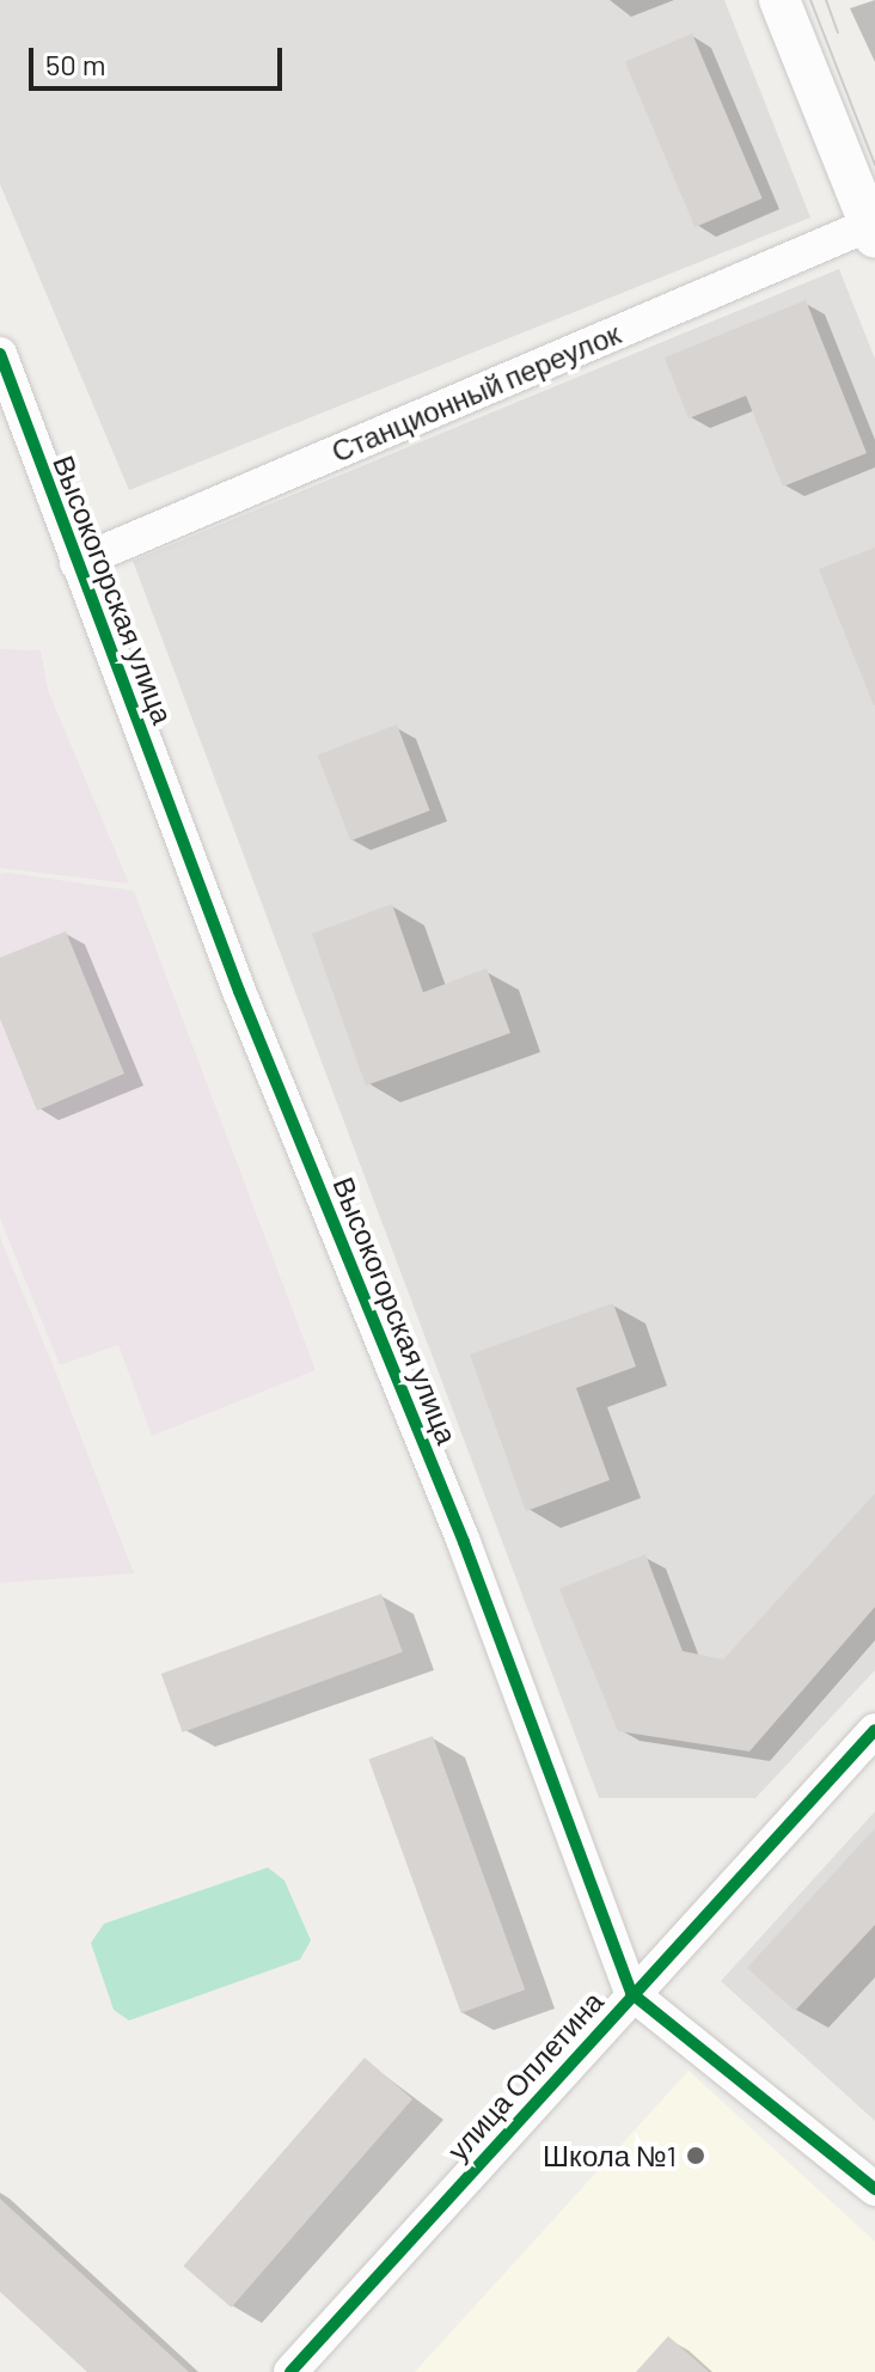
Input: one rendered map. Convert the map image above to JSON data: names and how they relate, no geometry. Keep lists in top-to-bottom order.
{
  "streets": {
    "street": ["Станционный переулок", "Высокогорская улица", "улица Оплетина"]
  },
  "crossings": [
    ["Станционный переулок", "Высокогорская улица"],
    ["Высокогорская улица", "улица Оплетина"]
  ],
  "places": ["Школа №1"],
  "scale_bar": "50 m"
}
